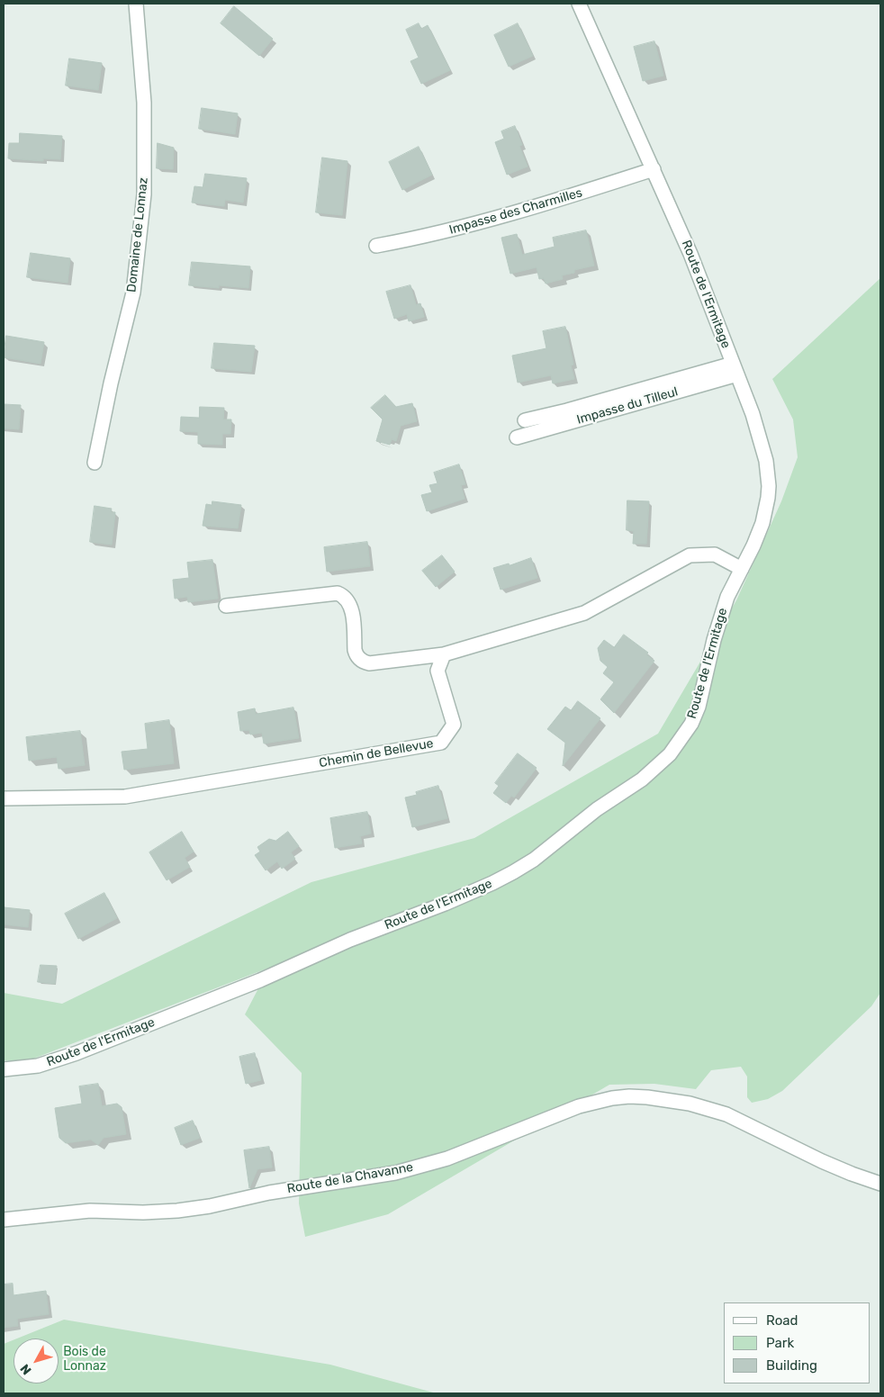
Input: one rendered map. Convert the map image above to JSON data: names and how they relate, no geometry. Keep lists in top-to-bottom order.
{
  "streets": {
    "street": [
      "Impasse des Charmilles",
      "Domaine de Lonnaz",
      "Route de l'Ermitage",
      "Impasse du Tilleul",
      "Chemin de Bellevue",
      "Route de la Chavanne"
    ]
  },
  "crossings": [
    ["Impasse des Charmilles", "Route de l'Ermitage"],
    ["Route de l'Ermitage", "Impasse du Tilleul"]
  ],
  "parks": ["Bois de Lonnaz"],
  "legend": ["Road", "Park", "Building"],
  "north": "bottom left"
}
